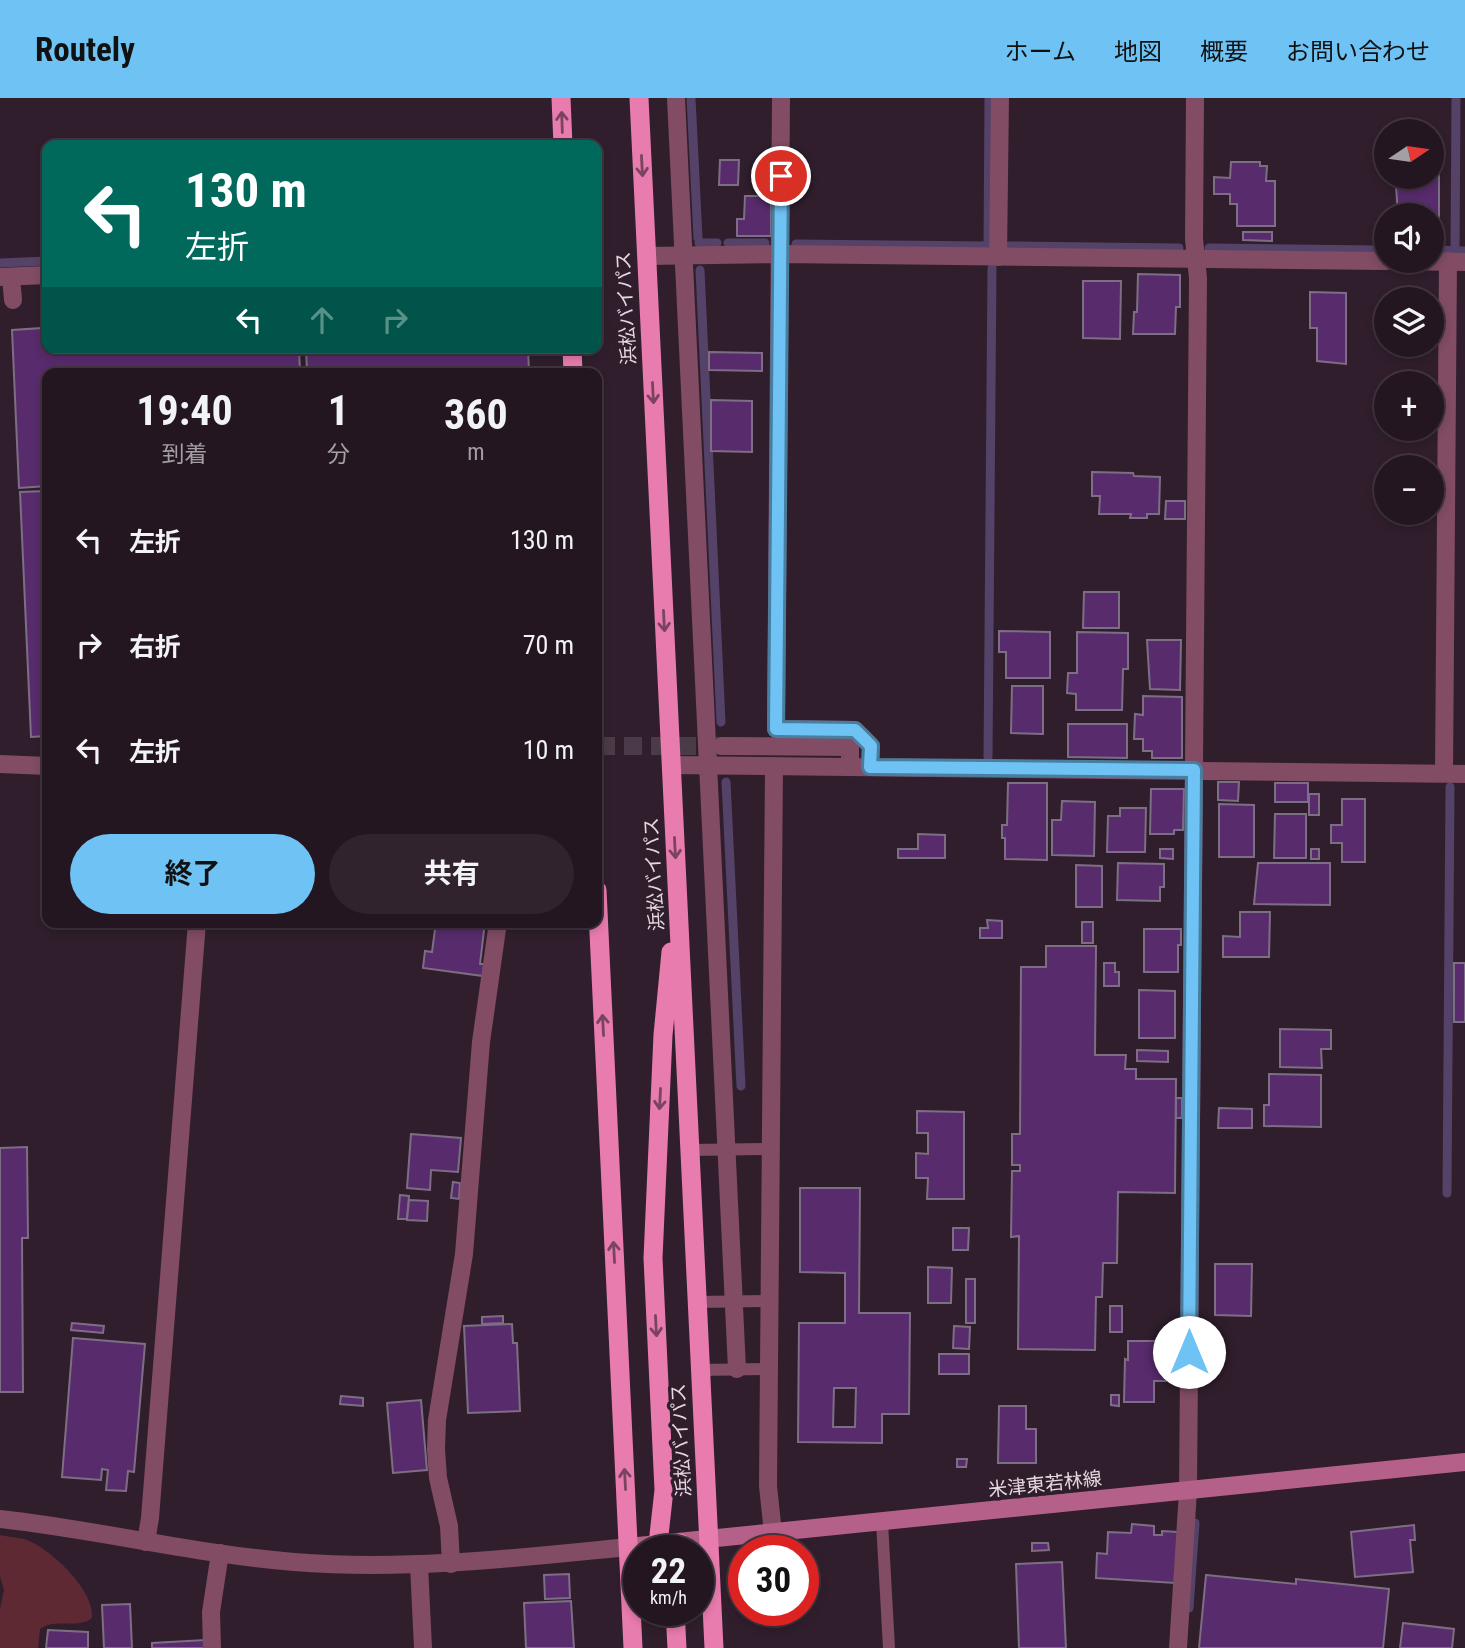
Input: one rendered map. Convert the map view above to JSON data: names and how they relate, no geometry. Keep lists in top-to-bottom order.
{
  "streets": {
    "highway": ["浜松バイパス"],
    "main road": ["米津東若林線"]
  },
  "one_way": ["浜松バイパス"],
  "north": "right",
  "page": {
    "header": "Routely",
    "nav": [
      "ホーム",
      "地図",
      "概要",
      "お問い合わせ"
    ],
    "map_buttons": ["+", "−"],
    "turn": ["130 m", "左折"],
    "eta": [
      "19:40",
      "到着",
      "1",
      "分",
      "360",
      "m"
    ],
    "list": [
      {
        "name": "左折",
        "value": "130 m"
      },
      {
        "name": "右折",
        "value": "70 m"
      },
      {
        "name": "左折",
        "value": "10 m"
      }
    ],
    "buttons": ["終了", "共有"],
    "speed": "22 km/h",
    "limit": "30"
  }
}
